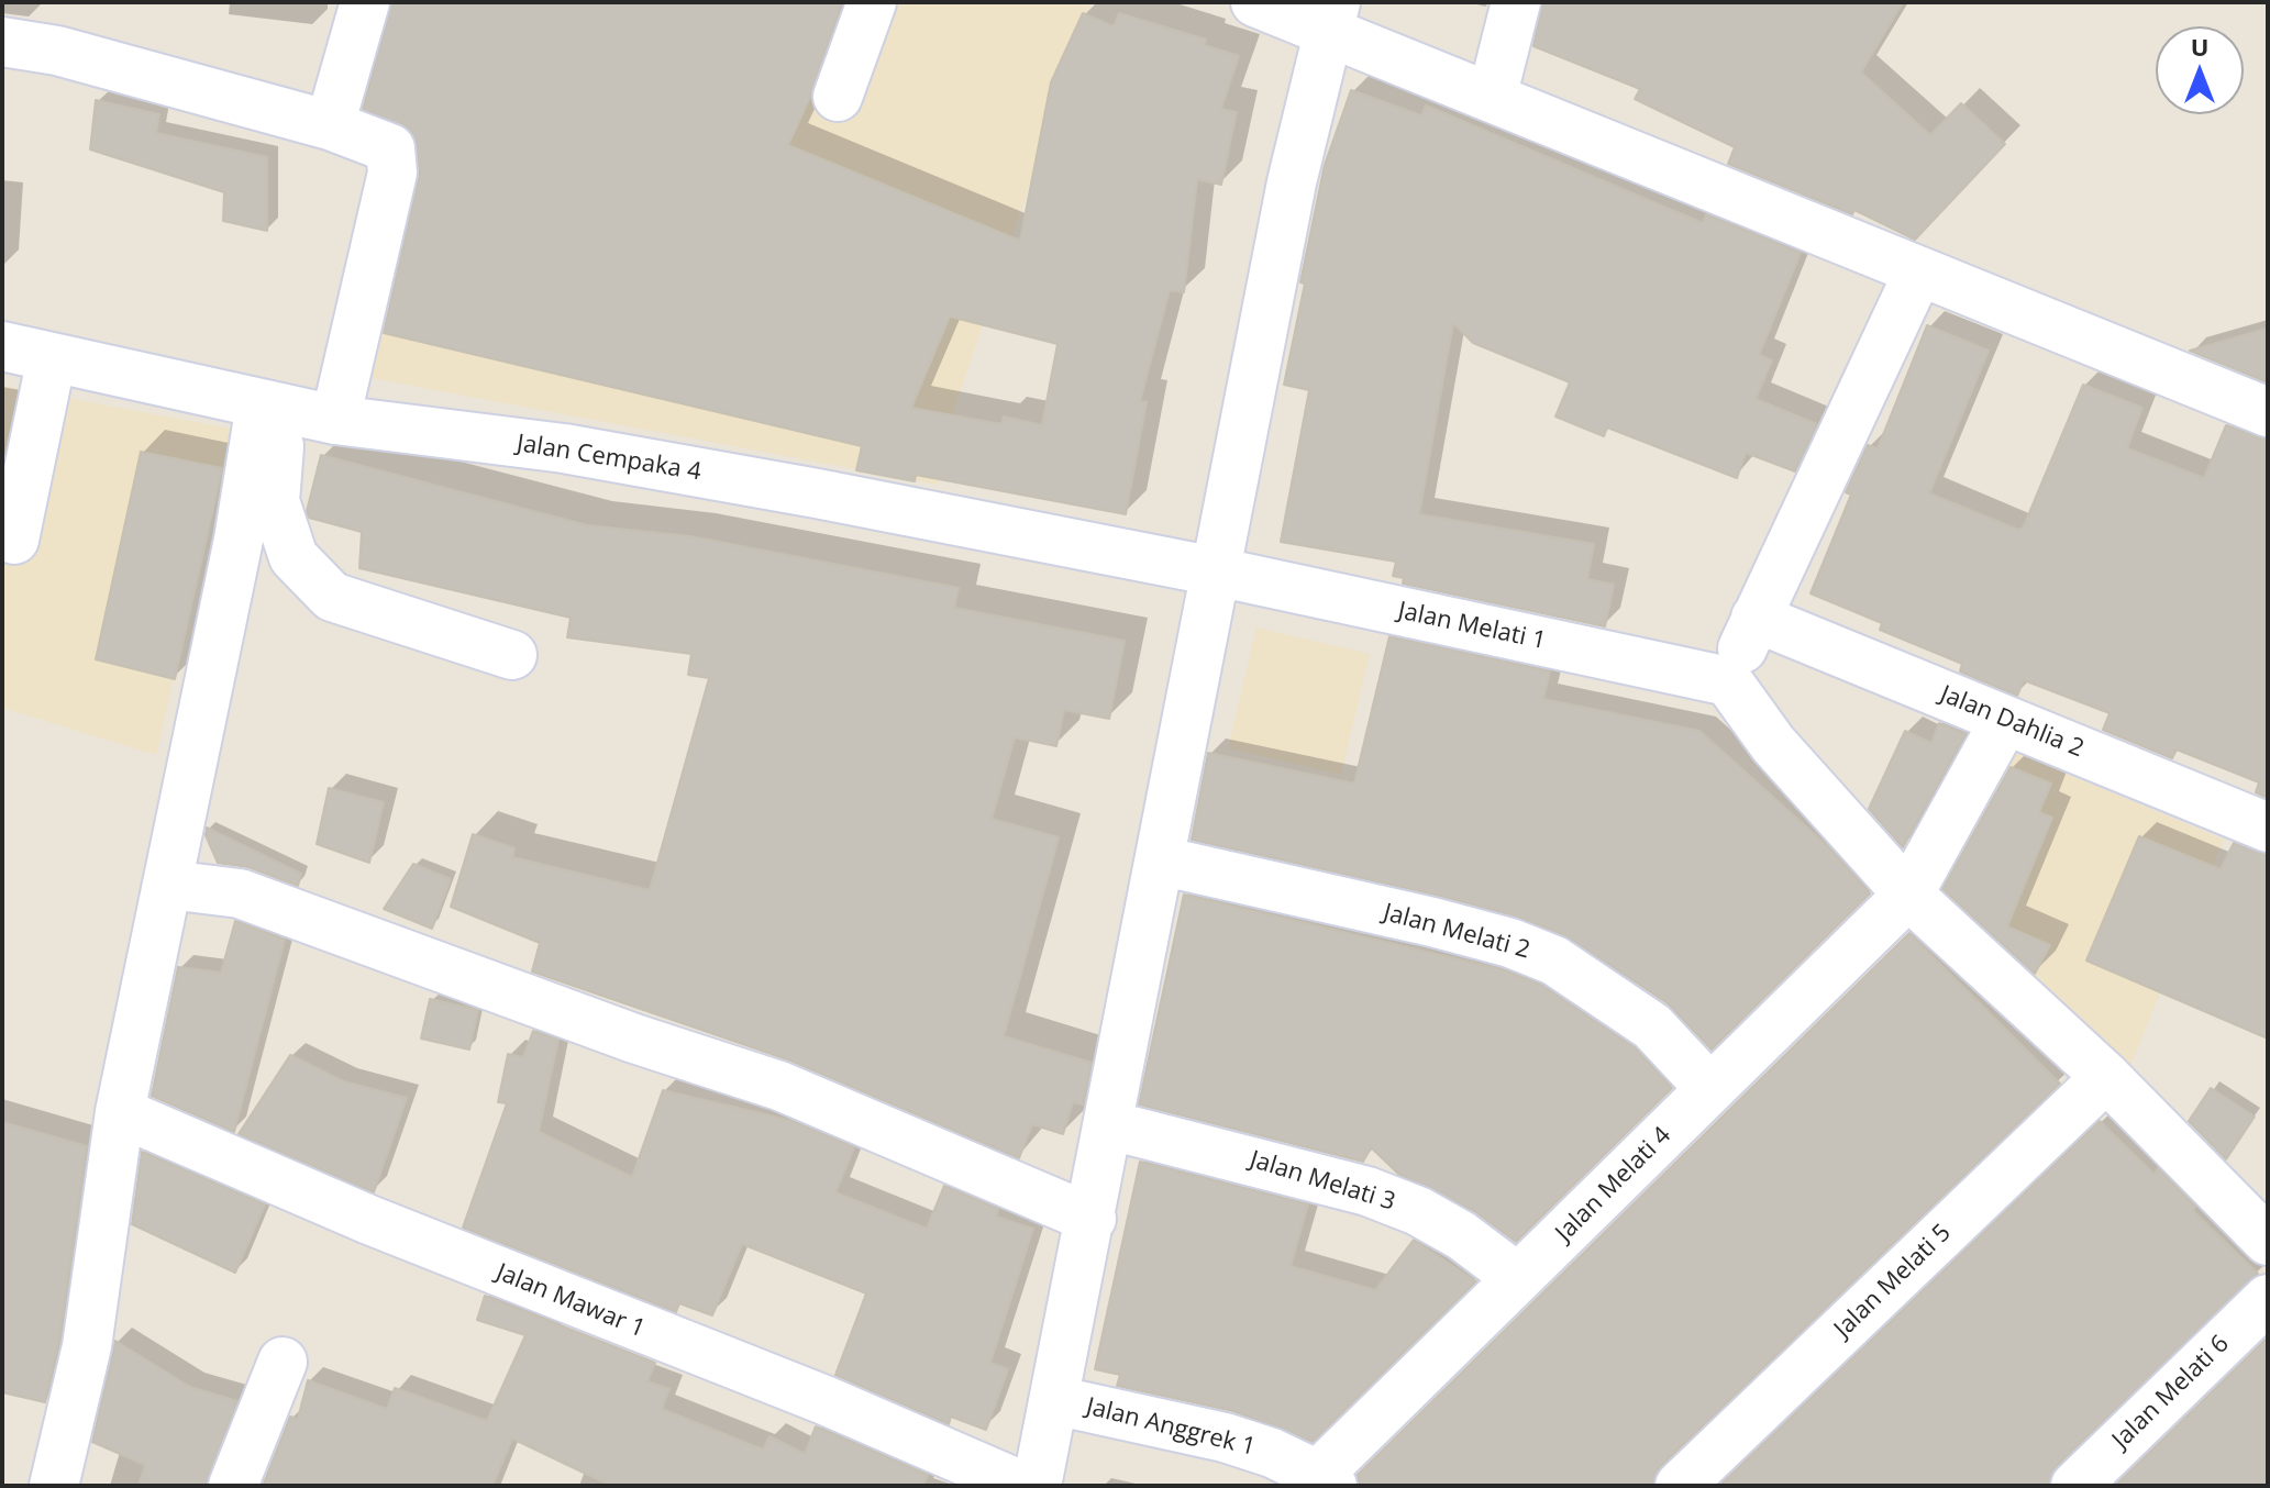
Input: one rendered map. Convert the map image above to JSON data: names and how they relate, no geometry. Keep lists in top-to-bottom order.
{
  "streets": {
    "street": [
      "Jalan Cempaka 4",
      "Jalan Melati 1",
      "Jalan Dahlia 2",
      "Jalan Melati 2",
      "Jalan Melati 3",
      "Jalan Melati 4",
      "Jalan Melati 5",
      "Jalan Mawar 1",
      "Jalan Melati 6",
      "Jalan Anggrek 1"
    ]
  },
  "crossings": [
    ["Jalan Cempaka 4", "Jalan Melati 1"],
    ["Jalan Dahlia 2", "Jalan Melati 4"],
    ["Jalan Melati 2", "Jalan Melati 4"],
    ["Jalan Melati 3", "Jalan Melati 4"],
    ["Jalan Melati 4", "Jalan Anggrek 1"]
  ],
  "north": "top"
}
